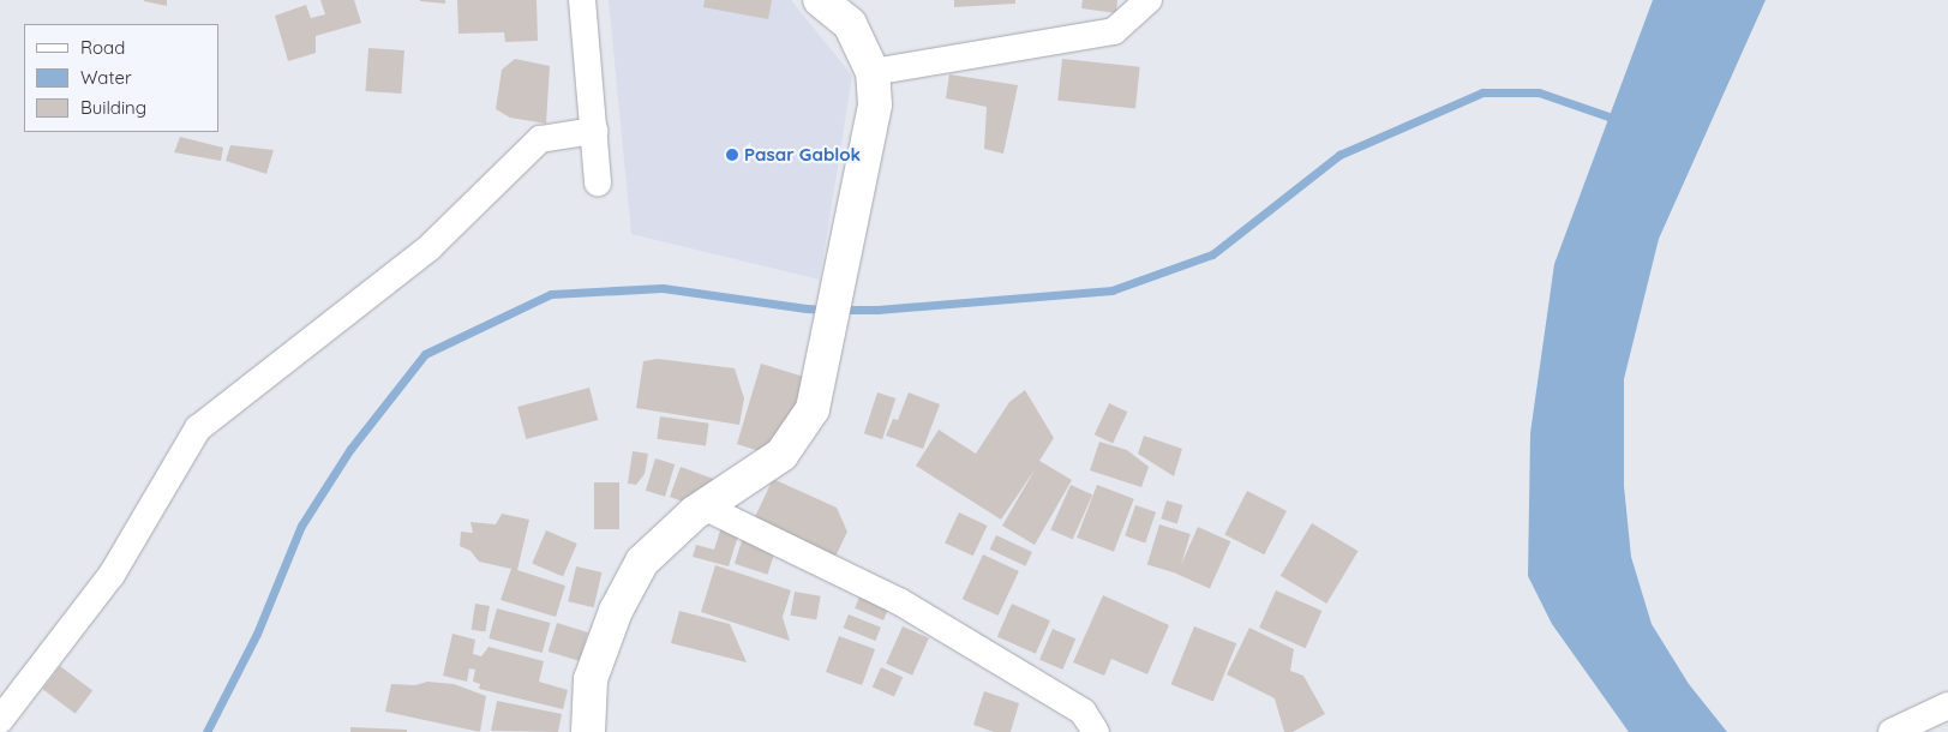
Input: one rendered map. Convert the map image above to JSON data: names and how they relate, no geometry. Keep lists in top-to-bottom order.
{
  "places": ["Pasar Gablok"],
  "legend": ["Road", "Water", "Building"]
}
